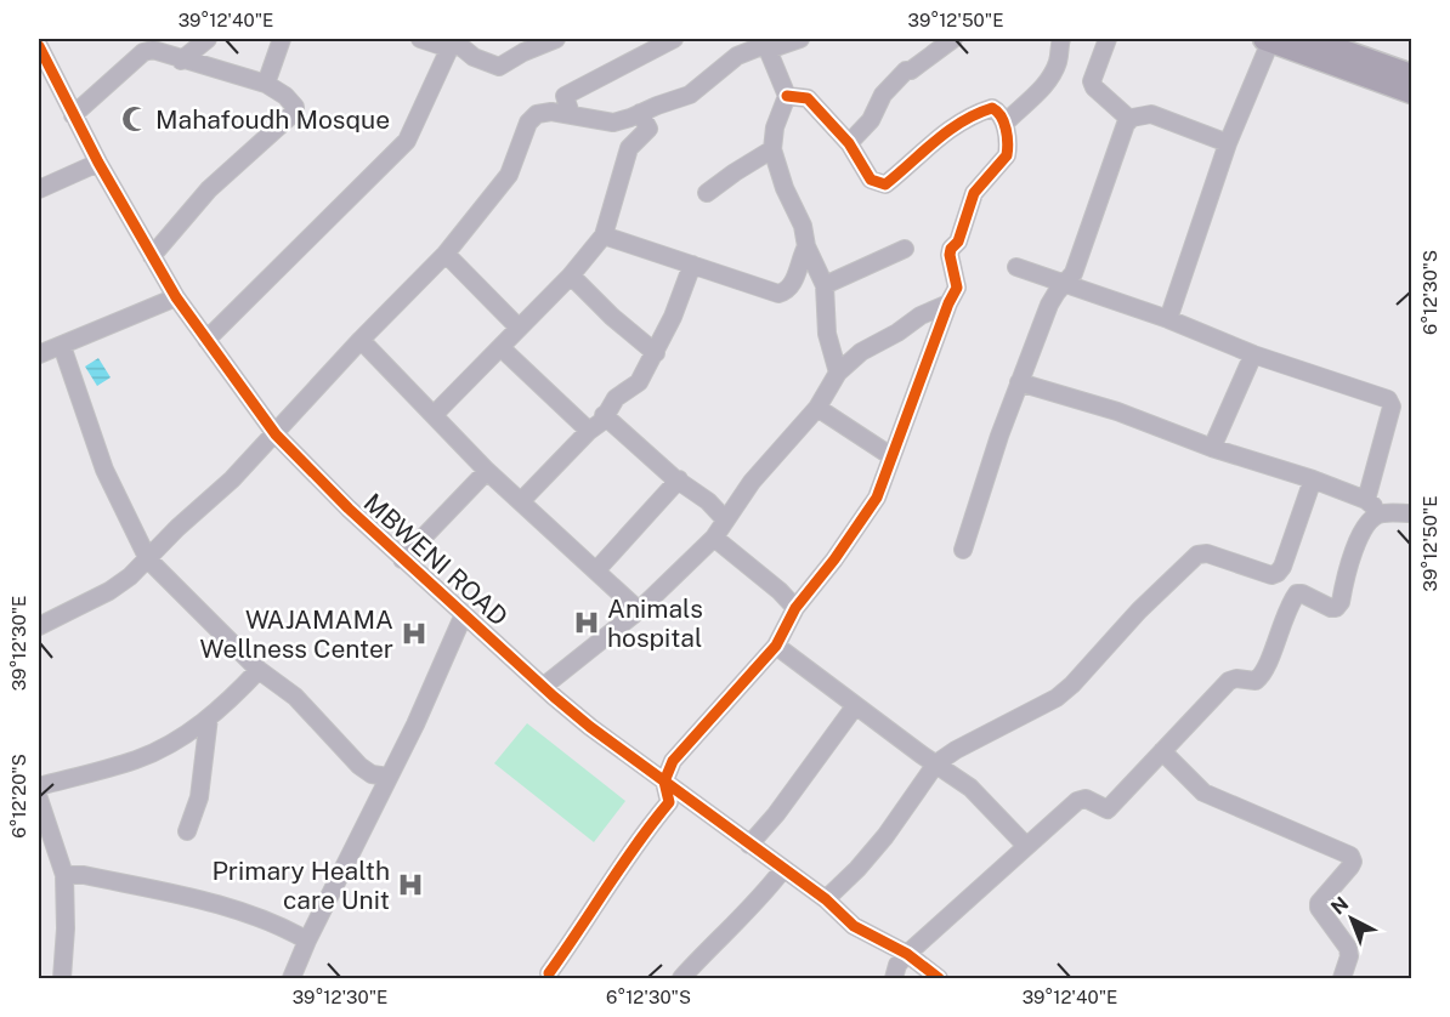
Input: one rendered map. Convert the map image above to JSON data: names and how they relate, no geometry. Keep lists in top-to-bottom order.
{
  "streets": {
    "street": ["MBWENI ROAD"]
  },
  "places": {
    "mosque": ["Mahafoudh Mosque"],
    "hospital": ["Animals hospital", "WAJAMAMA Wellness Center", "Primary Health care Unit"]
  },
  "north": "top left",
  "coordinates": [
    "39°12'40\"E",
    "39°12'50\"E",
    "6°12'30\"S",
    "39°12'30\"E",
    "6°12'20\"S"
  ]
}
